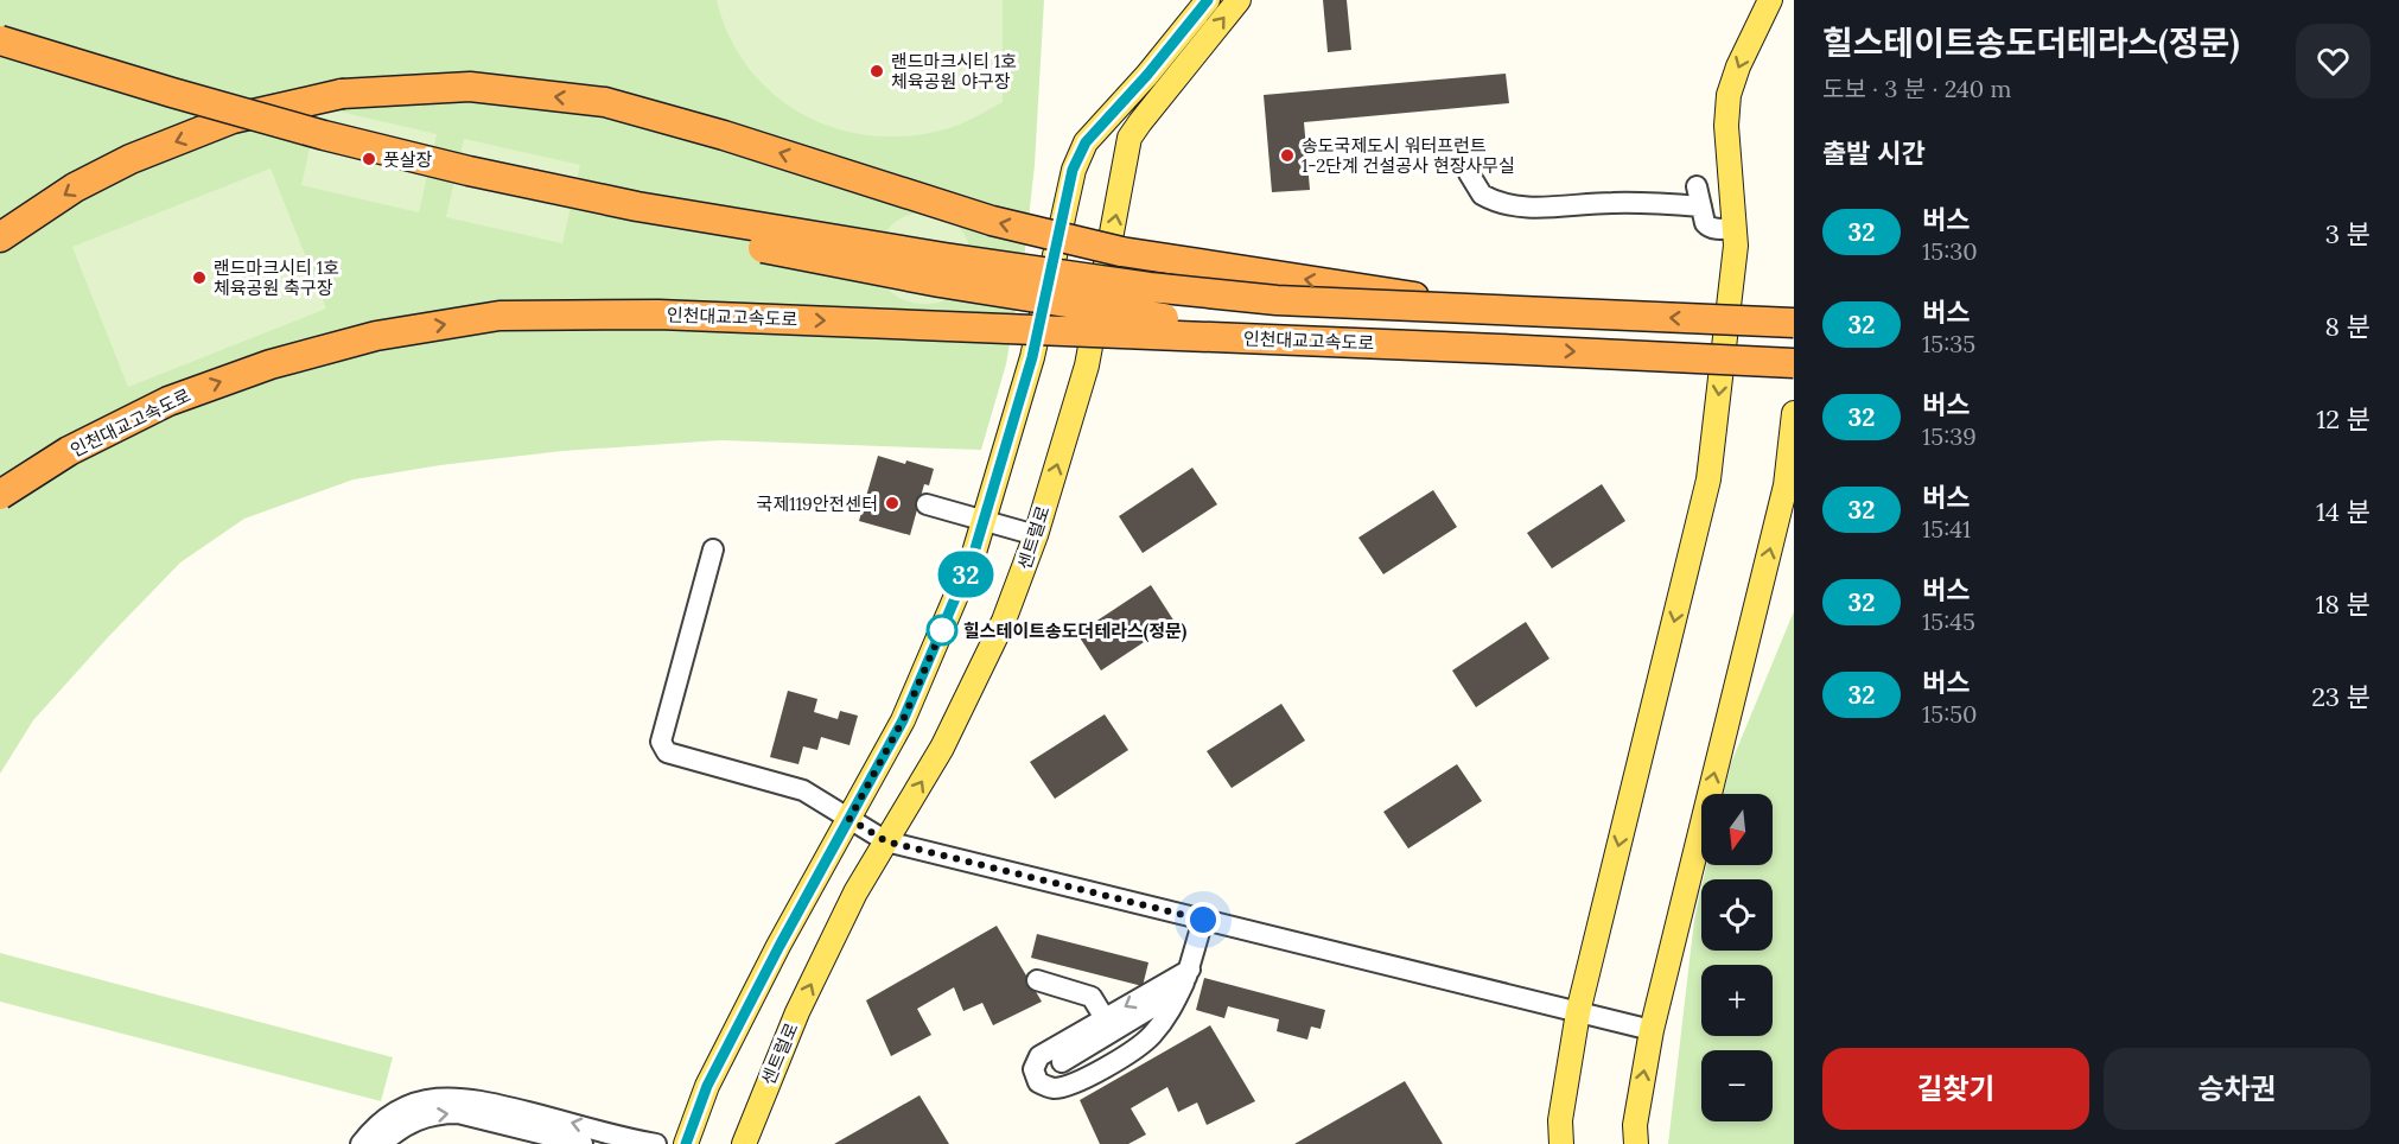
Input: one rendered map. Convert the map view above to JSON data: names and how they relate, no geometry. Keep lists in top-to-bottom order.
{
  "streets": {
    "highway": ["인천대교고속도로"],
    "main road": ["센트럴로"]
  },
  "places": [
    "랜드마크시티 1호 체육공원 야구장",
    "송도국제도시 워터프런트 1-2단계 건설공사 현장사무실",
    "풋살장",
    "랜드마크시티 1호 체육공원 축구장",
    "국제119안전센터",
    "힐스테이트송도더테라스(정문)"
  ],
  "lines": ["bus line 32"],
  "north": "bottom",
  "page": {
    "on_map": "32",
    "heading": [
      ["힐스테이트송도더테라스(정문)", "도보 · 3 분 · 240 m"],
      "출발 시간"
    ],
    "list": [
      {
        "mark": "32",
        "name": "버스",
        "note": "15:30",
        "value": "3 분"
      },
      {
        "mark": "32",
        "name": "버스",
        "note": "15:35",
        "value": "8 분"
      },
      {
        "mark": "32",
        "name": "버스",
        "note": "15:39",
        "value": "12 분"
      },
      {
        "mark": "32",
        "name": "버스",
        "note": "15:41",
        "value": "14 분"
      },
      {
        "mark": "32",
        "name": "버스",
        "note": "15:45",
        "value": "18 분"
      },
      {
        "mark": "32",
        "name": "버스",
        "note": "15:50",
        "value": "23 분"
      }
    ],
    "map_buttons": ["+", "−"],
    "buttons": ["길찾기", "승차권"]
  }
}
